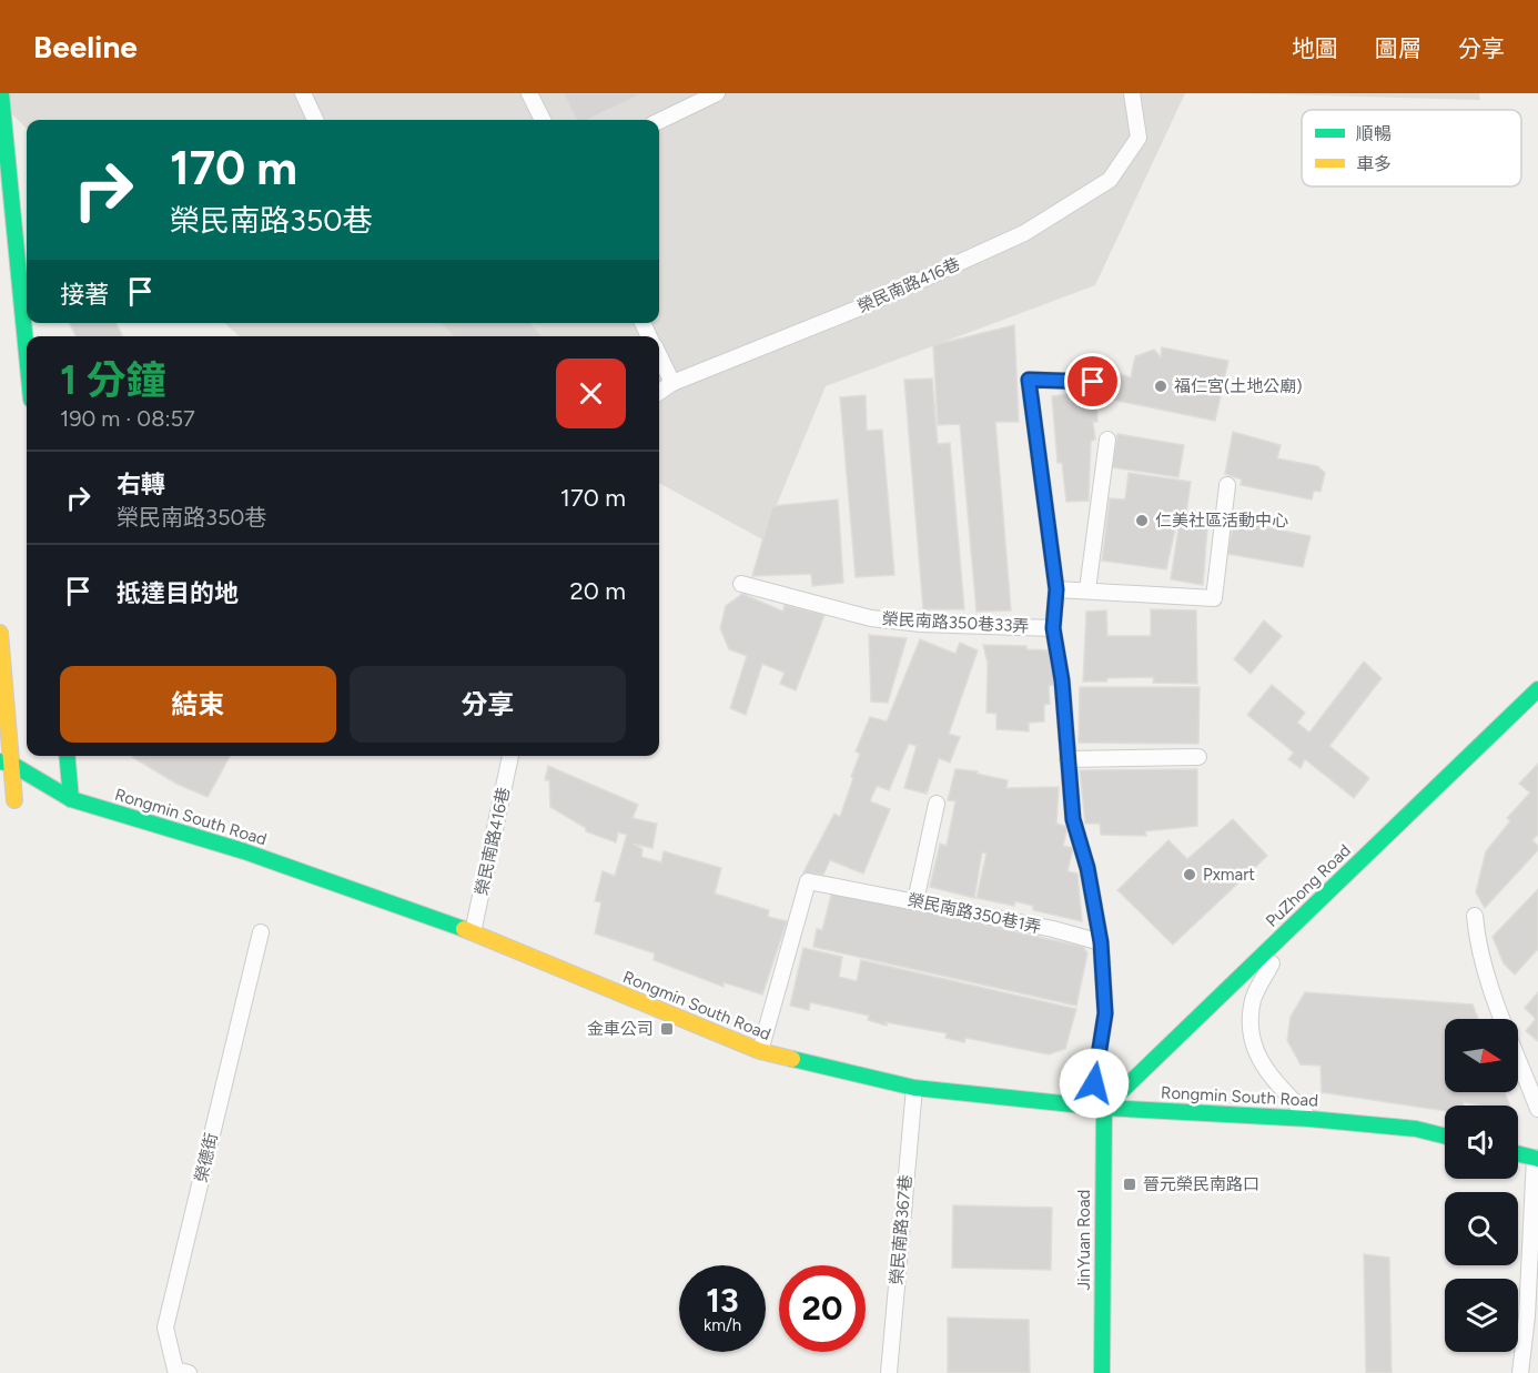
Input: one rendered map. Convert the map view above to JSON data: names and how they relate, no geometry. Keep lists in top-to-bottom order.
{
  "streets": {
    "street": ["Rongmin South Road", "PuZhong Road", "JinYuan Road"],
    "lane": [
      "榮民南路416巷",
      "榮民南路350巷33弄",
      "榮民南路350巷1弄",
      "榮德街",
      "榮民南路367巷"
    ]
  },
  "crossings": [
    ["榮民南路416巷", "Rongmin South Road"],
    ["Rongmin South Road", "PuZhong Road"],
    ["Rongmin South Road", "榮民南路350巷1弄"],
    ["Rongmin South Road", "榮民南路367巷"],
    ["Rongmin South Road", "JinYuan Road"],
    ["PuZhong Road", "JinYuan Road"]
  ],
  "places": {
    "other": ["福仁宮(土地公廟)", "仁美社區活動中心", "Pxmart"],
    "transit": ["金車公司", "晉元榮民南路口"]
  },
  "legend": ["順暢", "車多"],
  "north": "right",
  "page": {
    "header": "Beeline",
    "nav": ["地圖", "圖層", "分享"],
    "turn": ["170 m", "榮民南路350巷"],
    "then": "接著",
    "heading": ["1 分鐘", "190 m · 08:57"],
    "list": [
      {
        "name": "右轉",
        "note": "榮民南路350巷",
        "value": "170 m"
      },
      {
        "name": "抵達目的地",
        "value": "20 m"
      }
    ],
    "buttons": ["結束", "分享"],
    "speed": "13 km/h",
    "limit": "20"
  }
}
